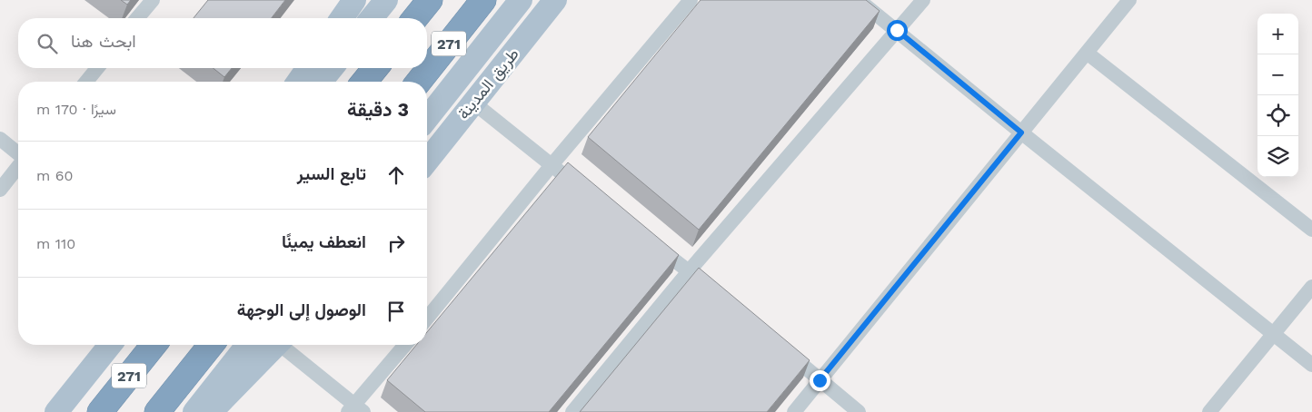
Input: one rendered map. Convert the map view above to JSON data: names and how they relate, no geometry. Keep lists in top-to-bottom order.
{
  "streets": {
    "highway": ["271"],
    "main road": ["طريق المدينة"]
  },
  "page": {
    "map_buttons": ["+", "−"],
    "search": "ابحث هنا",
    "heading": ["3 دقيقة", "سيرًا · 170 m"],
    "list": [
      ["تابع السير", "60 m"],
      ["انعطف يمينًا", "110 m"],
      "الوصول إلى الوجهة"
    ]
  }
}
